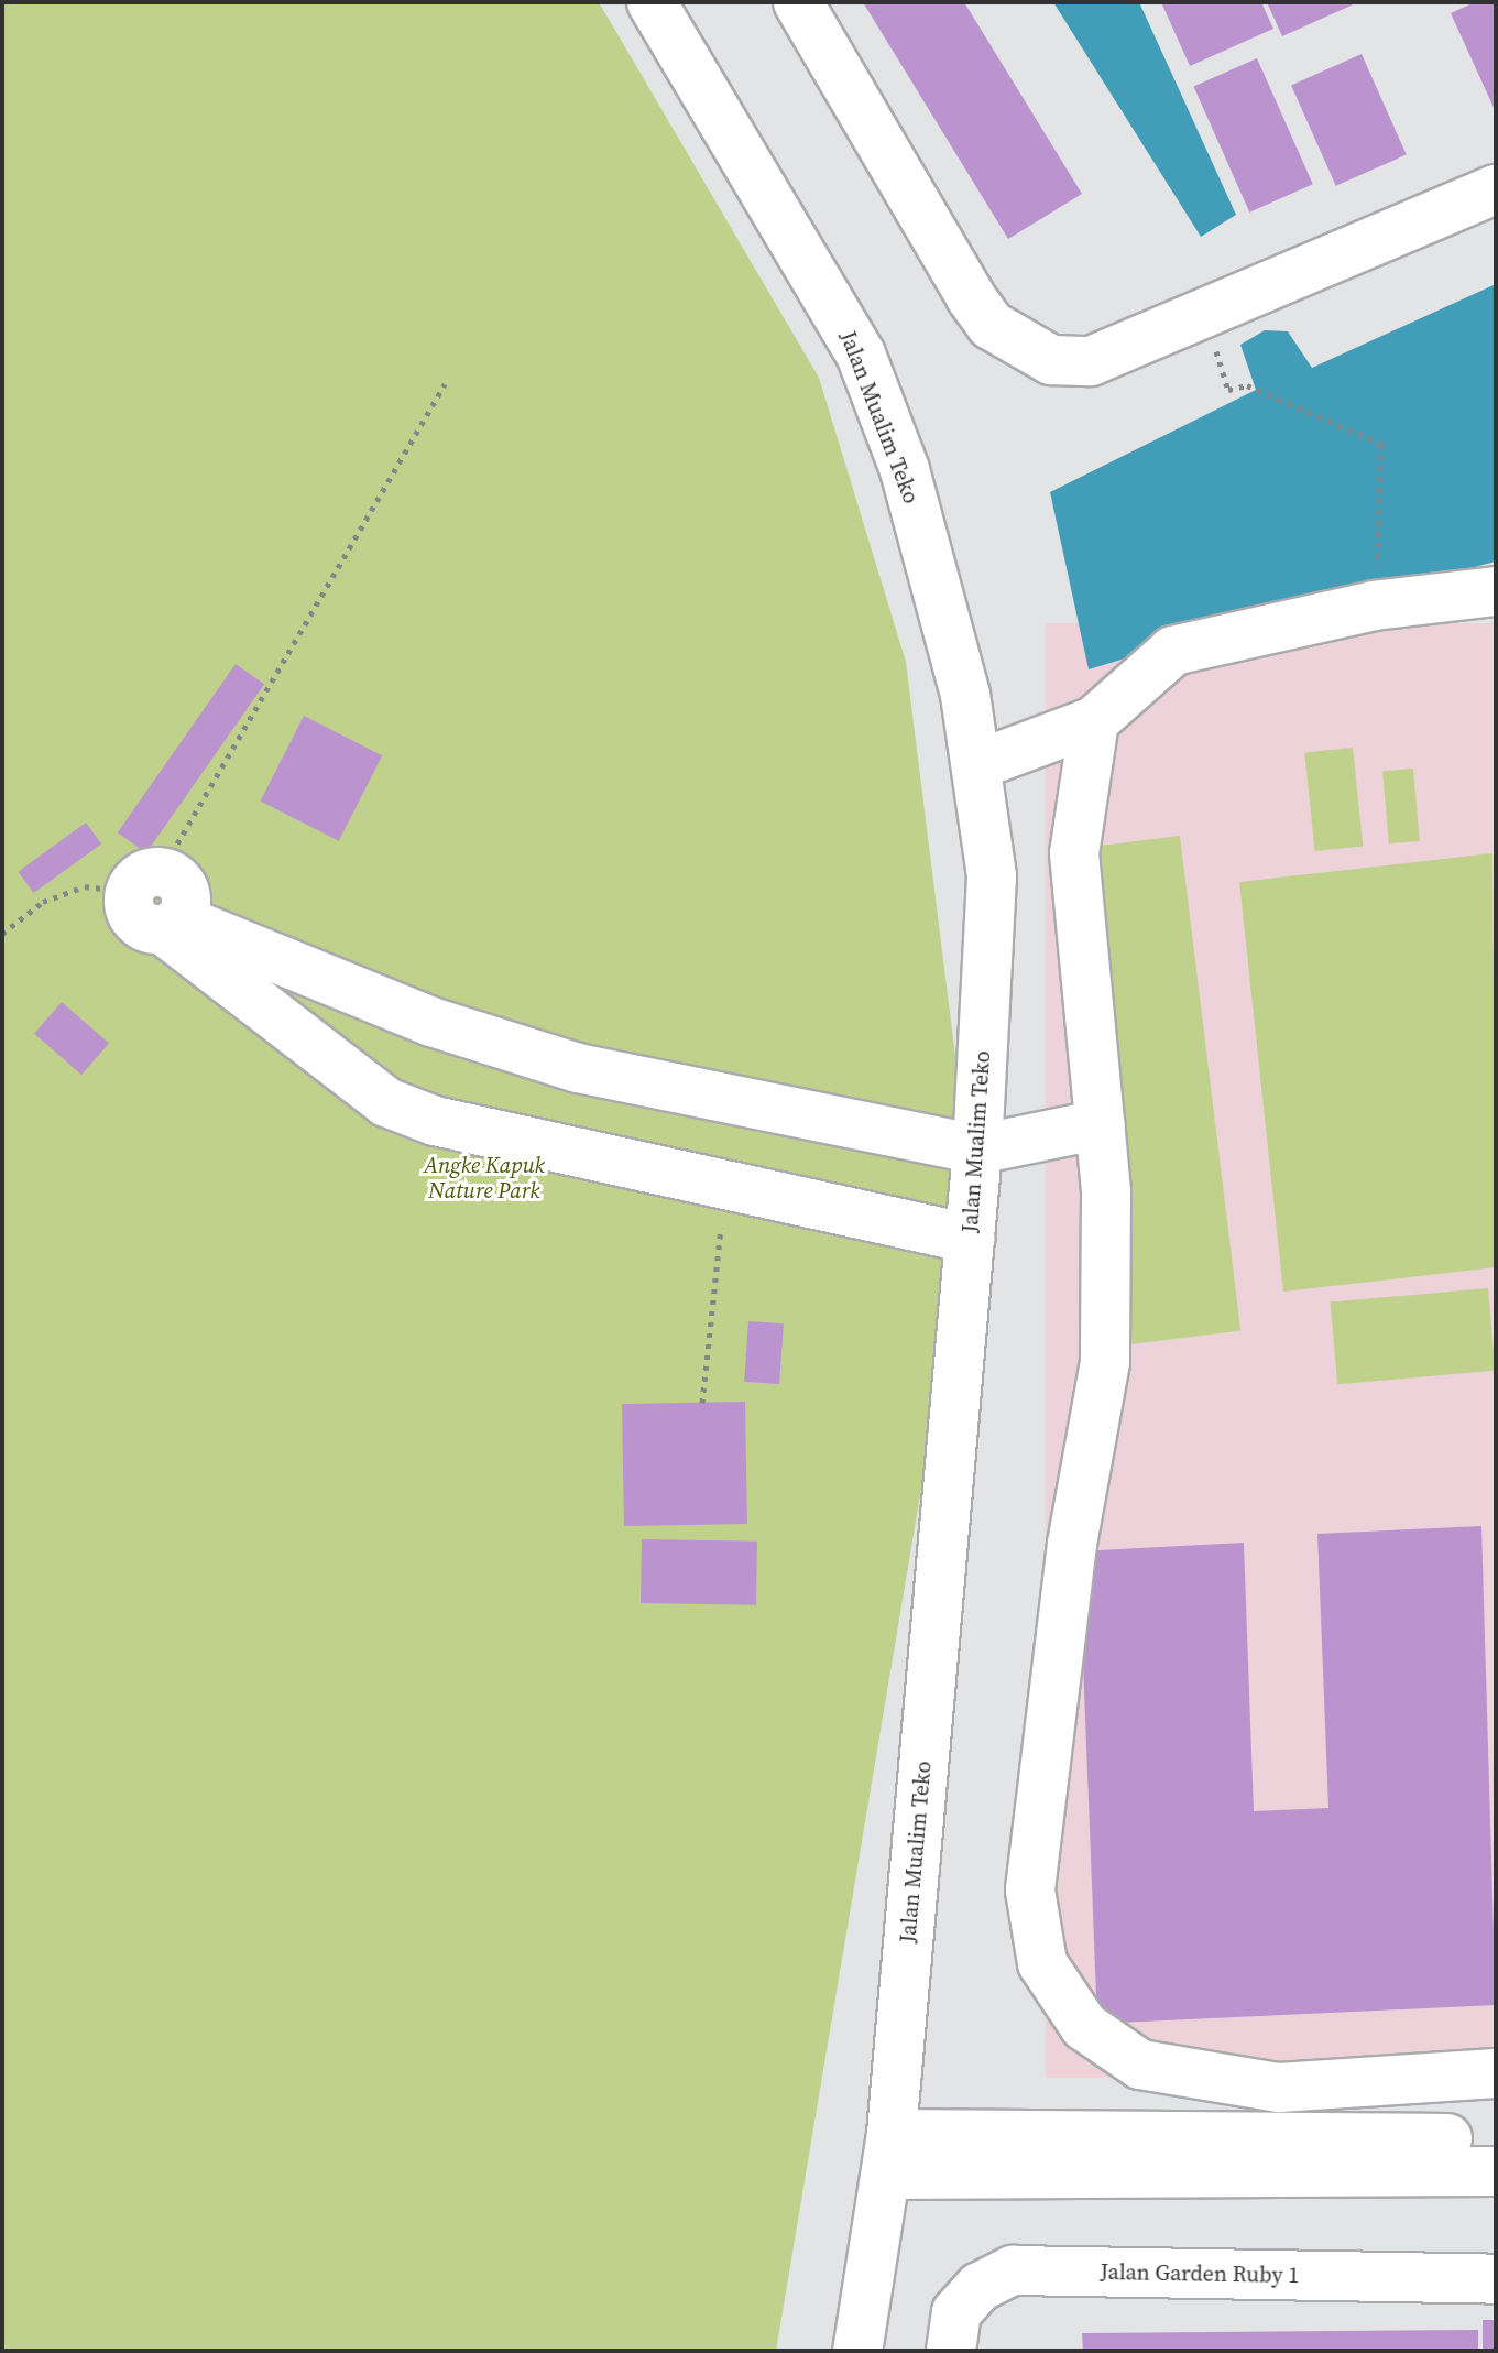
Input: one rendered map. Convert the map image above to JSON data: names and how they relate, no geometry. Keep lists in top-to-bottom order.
{
  "streets": {
    "street": ["Jalan Mualim Teko", "Jalan Garden Ruby 1"]
  },
  "parks": ["Angke Kapuk Nature Park"]
}
